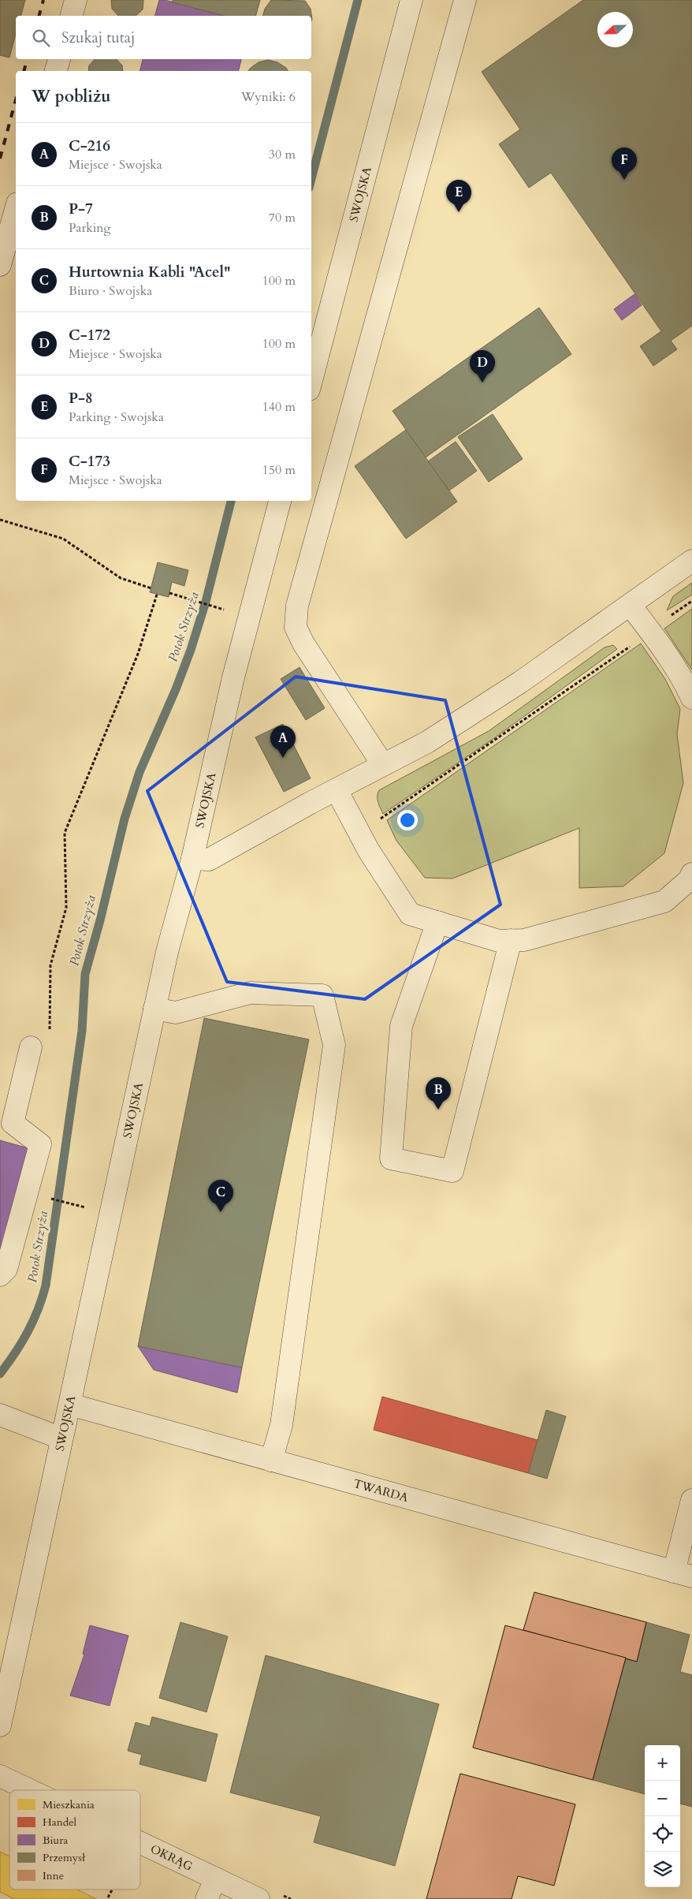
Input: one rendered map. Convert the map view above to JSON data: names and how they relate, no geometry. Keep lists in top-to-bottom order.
{
  "streets": {
    "street": ["SWOJSKA", "TWARDA", "OKRĄG"]
  },
  "crossings": [
    ["SWOJSKA", "TWARDA"]
  ],
  "water": ["Potok Strzyża"],
  "legend": [
    "Mieszkania",
    "Handel",
    "Biura",
    "Przemysł",
    "Inne"
  ],
  "north": "left",
  "page": {
    "search": "Szukaj tutaj",
    "heading": ["W pobliżu", "Wyniki: 6"],
    "list": [
      {
        "mark": "A",
        "name": "C-216",
        "note": "Miejsce · Swojska",
        "value": "30 m"
      },
      {
        "mark": "B",
        "name": "P-7",
        "note": "Parking",
        "value": "70 m"
      },
      {
        "mark": "C",
        "name": "Hurtownia Kabli \"Acel\"",
        "note": "Biuro · Swojska",
        "value": "100 m"
      },
      {
        "mark": "D",
        "name": "C-172",
        "note": "Miejsce · Swojska",
        "value": "100 m"
      },
      {
        "mark": "E",
        "name": "P-8",
        "note": "Parking · Swojska",
        "value": "140 m"
      },
      {
        "mark": "F",
        "name": "C-173",
        "note": "Miejsce · Swojska",
        "value": "150 m"
      }
    ],
    "pins": [
      "F",
      "E",
      "D",
      "A",
      "B",
      "C"
    ],
    "map_buttons": ["+", "−"]
  }
}
